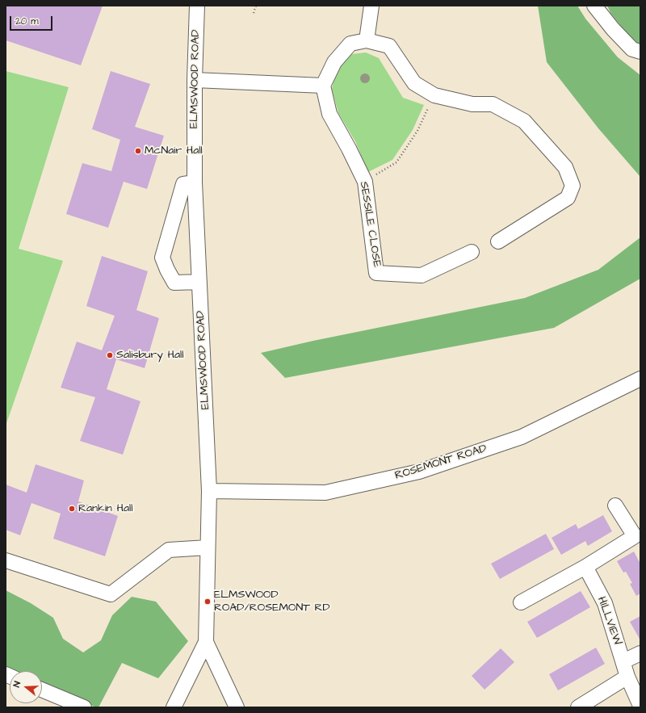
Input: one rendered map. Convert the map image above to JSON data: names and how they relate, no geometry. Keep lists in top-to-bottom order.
{
  "streets": {
    "street": [
      "ELMSWOOD ROAD",
      "SESSILE CLOSE",
      "ROSEMONT ROAD",
      "HILLVIEW"
    ]
  },
  "crossings": [
    ["ELMSWOOD ROAD", "ROSEMONT ROAD"]
  ],
  "places": [
    "McNair Hall",
    "Salisbury Hall",
    "Rankin Hall",
    "ELMSWOOD ROAD/ROSEMONT RD"
  ],
  "scale_bar": "20 m",
  "north": "left"
}
